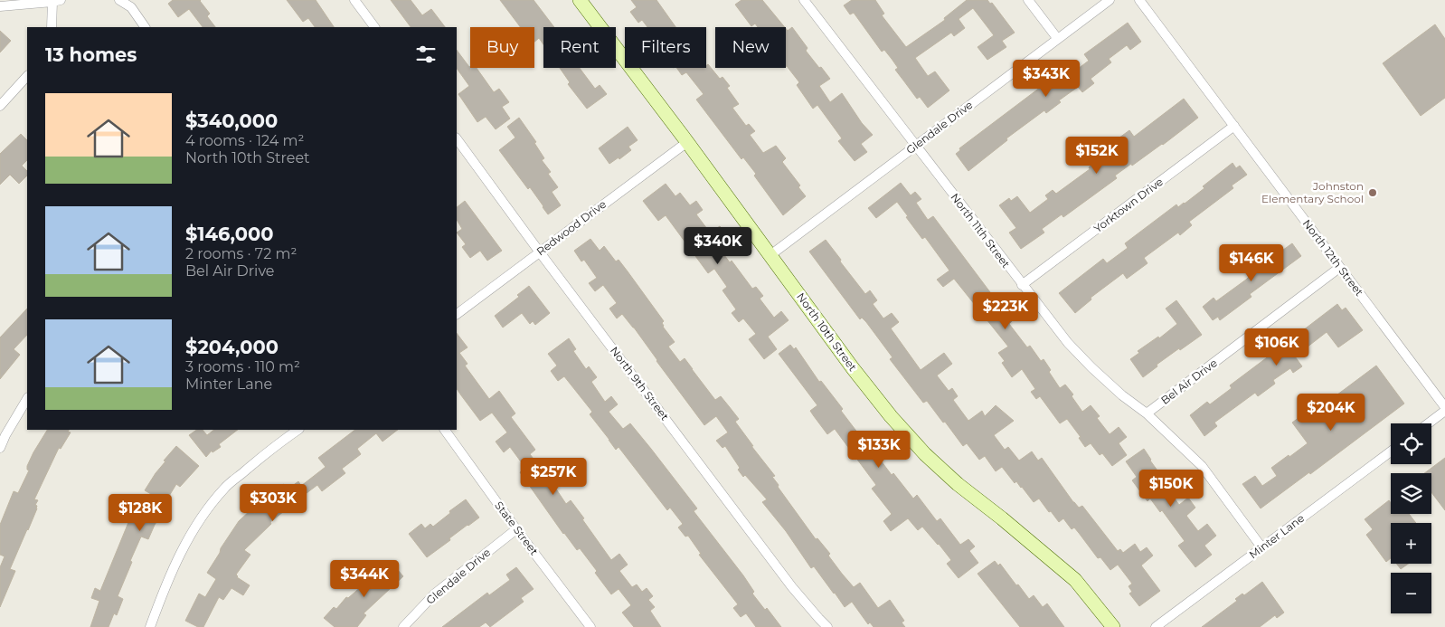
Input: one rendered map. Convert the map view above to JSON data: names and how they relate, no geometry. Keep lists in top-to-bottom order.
{
  "streets": {
    "main road": ["North 10th Street"],
    "street": [
      "Glendale Drive",
      "Yorktown Drive",
      "Redwood Drive",
      "North 11th Street",
      "North 12th Street",
      "Bel Air Drive",
      "North 9th Street",
      "State Street",
      "Minter Lane"
    ]
  },
  "crossings": [
    ["Glendale Drive", "North 11th Street"],
    ["Glendale Drive", "North 10th Street"],
    ["Glendale Drive", "State Street"],
    ["Yorktown Drive", "North 11th Street"],
    ["Yorktown Drive", "North 12th Street"],
    ["Redwood Drive", "North 10th Street"],
    ["Redwood Drive", "North 9th Street"],
    ["North 11th Street", "Bel Air Drive"],
    ["North 11th Street", "Minter Lane"],
    ["North 12th Street", "Bel Air Drive"]
  ],
  "places": ["Johnston Elementary School"],
  "page": {
    "chip": [
      "Buy",
      "Rent",
      "Filters",
      "New"
    ],
    "heading": "13 homes",
    "price": [
      "$343K",
      "$152K",
      "$340K",
      "$146K",
      "$223K",
      "$106K",
      "$204K",
      "$133K",
      "$257K",
      "$150K",
      "$303K",
      "$128K",
      "$344K"
    ],
    "list": [
      {
        "name": "$340,000",
        "note": "4 rooms · 124 m² · North 10th Street"
      },
      {
        "name": "$146,000",
        "note": "2 rooms · 72 m² · Bel Air Drive"
      },
      {
        "name": "$204,000",
        "note": "3 rooms · 110 m² · Minter Lane"
      }
    ],
    "map_buttons": ["+", "−"]
  }
}
